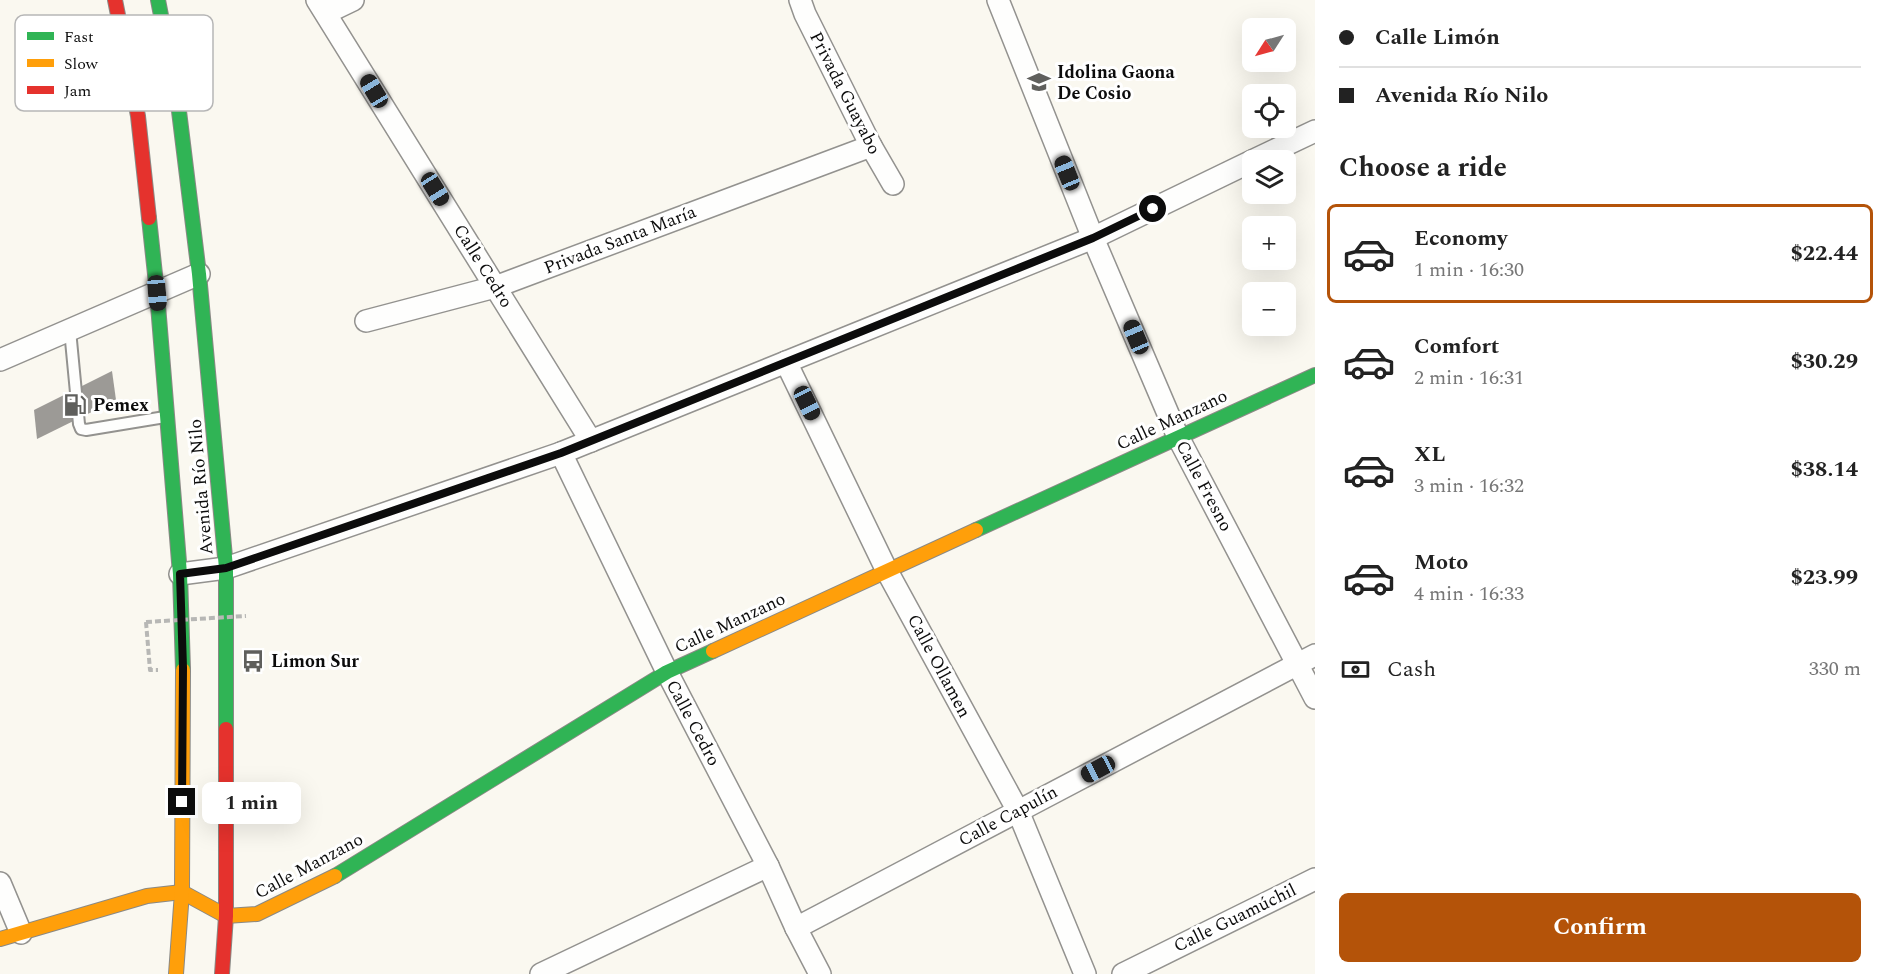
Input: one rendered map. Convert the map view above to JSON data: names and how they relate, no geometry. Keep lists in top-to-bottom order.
{
  "streets": {
    "main road": ["Calle Manzano", "Avenida Río Nilo"],
    "street": [
      "Privada Guayabo",
      "Privada Santa María",
      "Calle Cedro",
      "Calle Fresno",
      "Calle Ollamen",
      "Calle Capulín",
      "Calle Guamúchil"
    ]
  },
  "crossings": [
    ["Privada Guayabo", "Privada Santa María"],
    ["Privada Santa María", "Calle Cedro"],
    ["Calle Cedro", "Calle Manzano"],
    ["Calle Cedro", "Calle Capulín"],
    ["Calle Manzano", "Calle Fresno"],
    ["Calle Manzano", "Avenida Río Nilo"],
    ["Calle Manzano", "Calle Ollamen"],
    ["Calle Fresno", "Calle Capulín"],
    ["Calle Ollamen", "Calle Capulín"]
  ],
  "places": {
    "school or university": ["Idolina Gaona De Cosio"],
    "fuel station": ["Pemex"],
    "bus stop": ["Limon Sur"]
  },
  "legend": ["Fast", "Slow", "Jam"],
  "north": "bottom left",
  "page": {
    "banner": ["Calle Limón", "Avenida Río Nilo"],
    "map_buttons": ["+", "−"],
    "heading": "Choose a ride",
    "list": [
      {
        "name": "Economy",
        "note": "1 min · 16:30",
        "value": "$22.44"
      },
      {
        "name": "Comfort",
        "note": "2 min · 16:31",
        "value": "$30.29"
      },
      {
        "name": "XL",
        "note": "3 min · 16:32",
        "value": "$38.14"
      },
      {
        "name": "Moto",
        "note": "4 min · 16:33",
        "value": "$23.99"
      }
    ],
    "pay": ["Cash", "330 m"],
    "bubble": "1 min",
    "buttons": "Confirm"
  }
}
